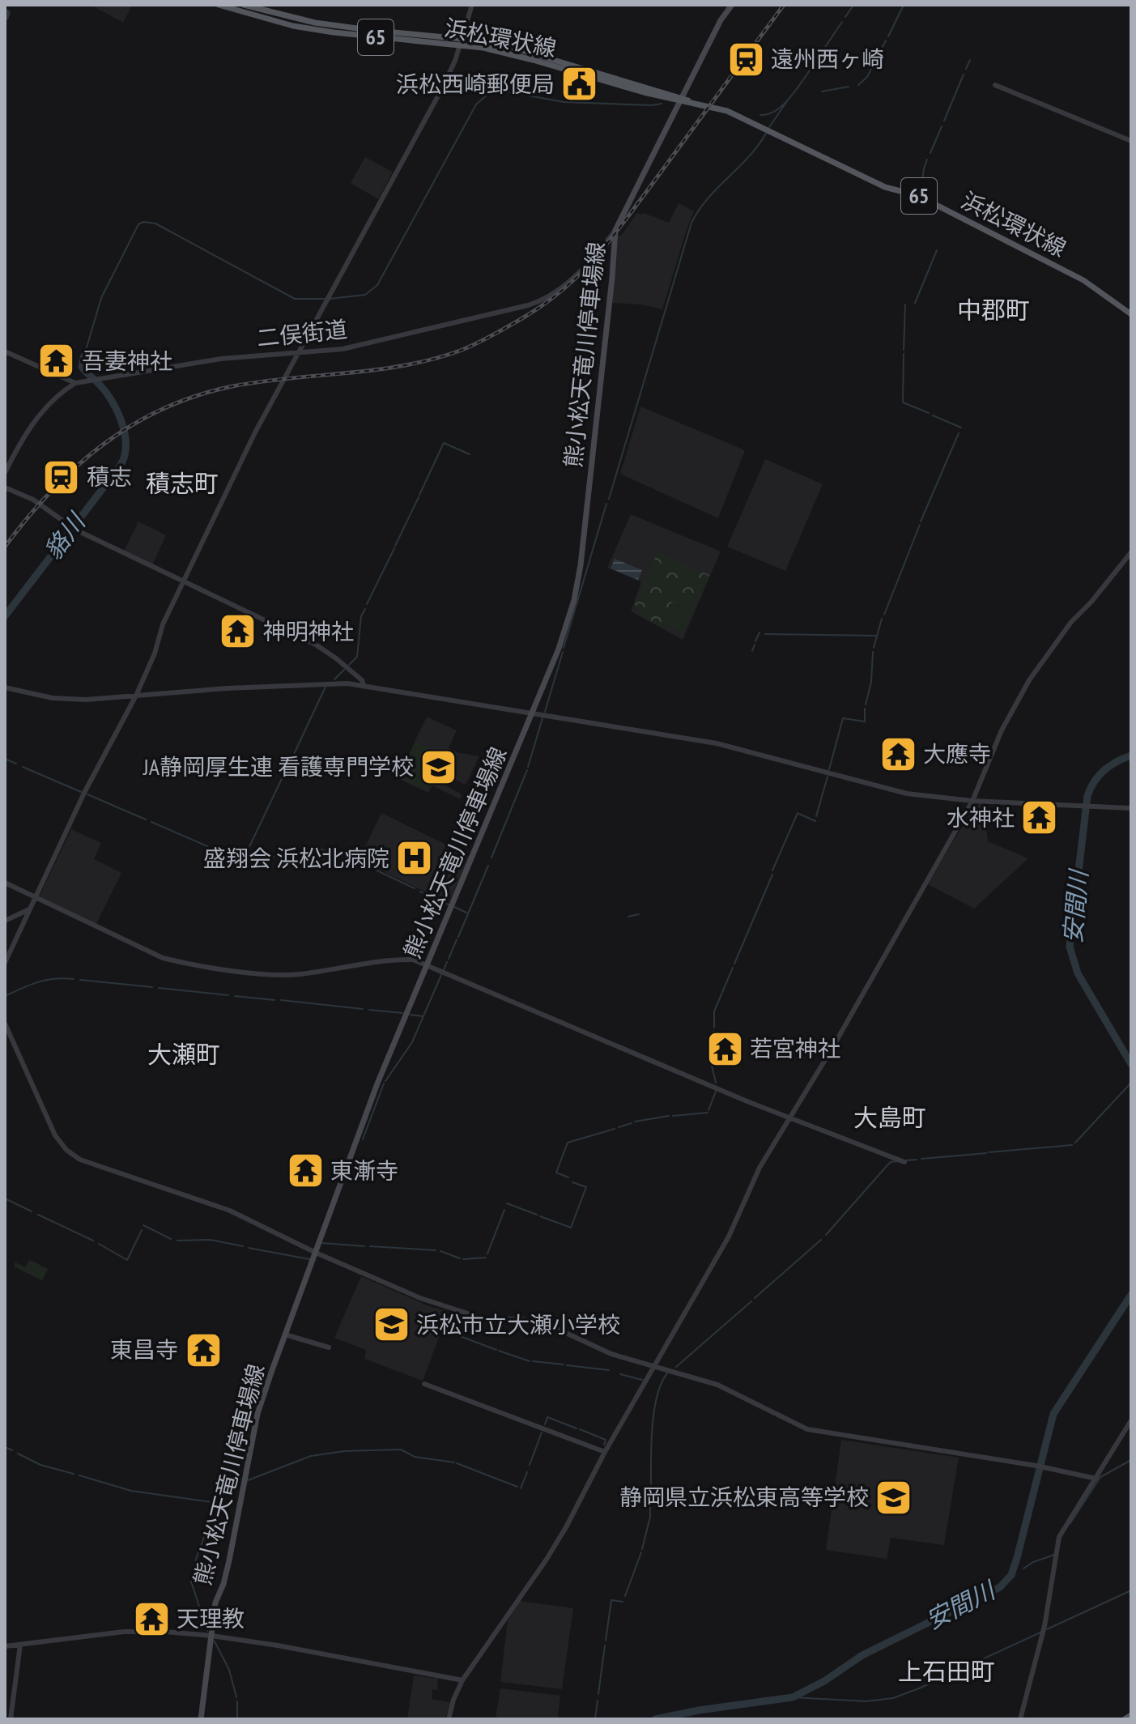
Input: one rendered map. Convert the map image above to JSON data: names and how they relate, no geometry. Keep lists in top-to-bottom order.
{
  "streets": {
    "main road": ["65", "浜松環状線", "熊小松天竜川停車場線"],
    "street": ["二俣街道"]
  },
  "crossings": [
    ["浜松環状線", "熊小松天竜川停車場線"],
    ["二俣街道", "熊小松天竜川停車場線"]
  ],
  "districts": [
    "中郡町",
    "積志町",
    "大瀬町",
    "大島町",
    "上石田町"
  ],
  "water": ["貉川", "安間川"],
  "places": {
    "station": ["遠州西ヶ崎", "積志"],
    "public building": ["浜松西崎郵便局"],
    "temple": [
      "吾妻神社",
      "神明神社",
      "大應寺",
      "水神社",
      "若宮神社",
      "東漸寺",
      "東昌寺",
      "天理教"
    ],
    "school or university": ["JA静岡厚生連 看護専門学校", "浜松市立大瀬小学校", "静岡県立浜松東高等学校"],
    "hospital": ["盛翔会 浜松北病院"]
  }
}
